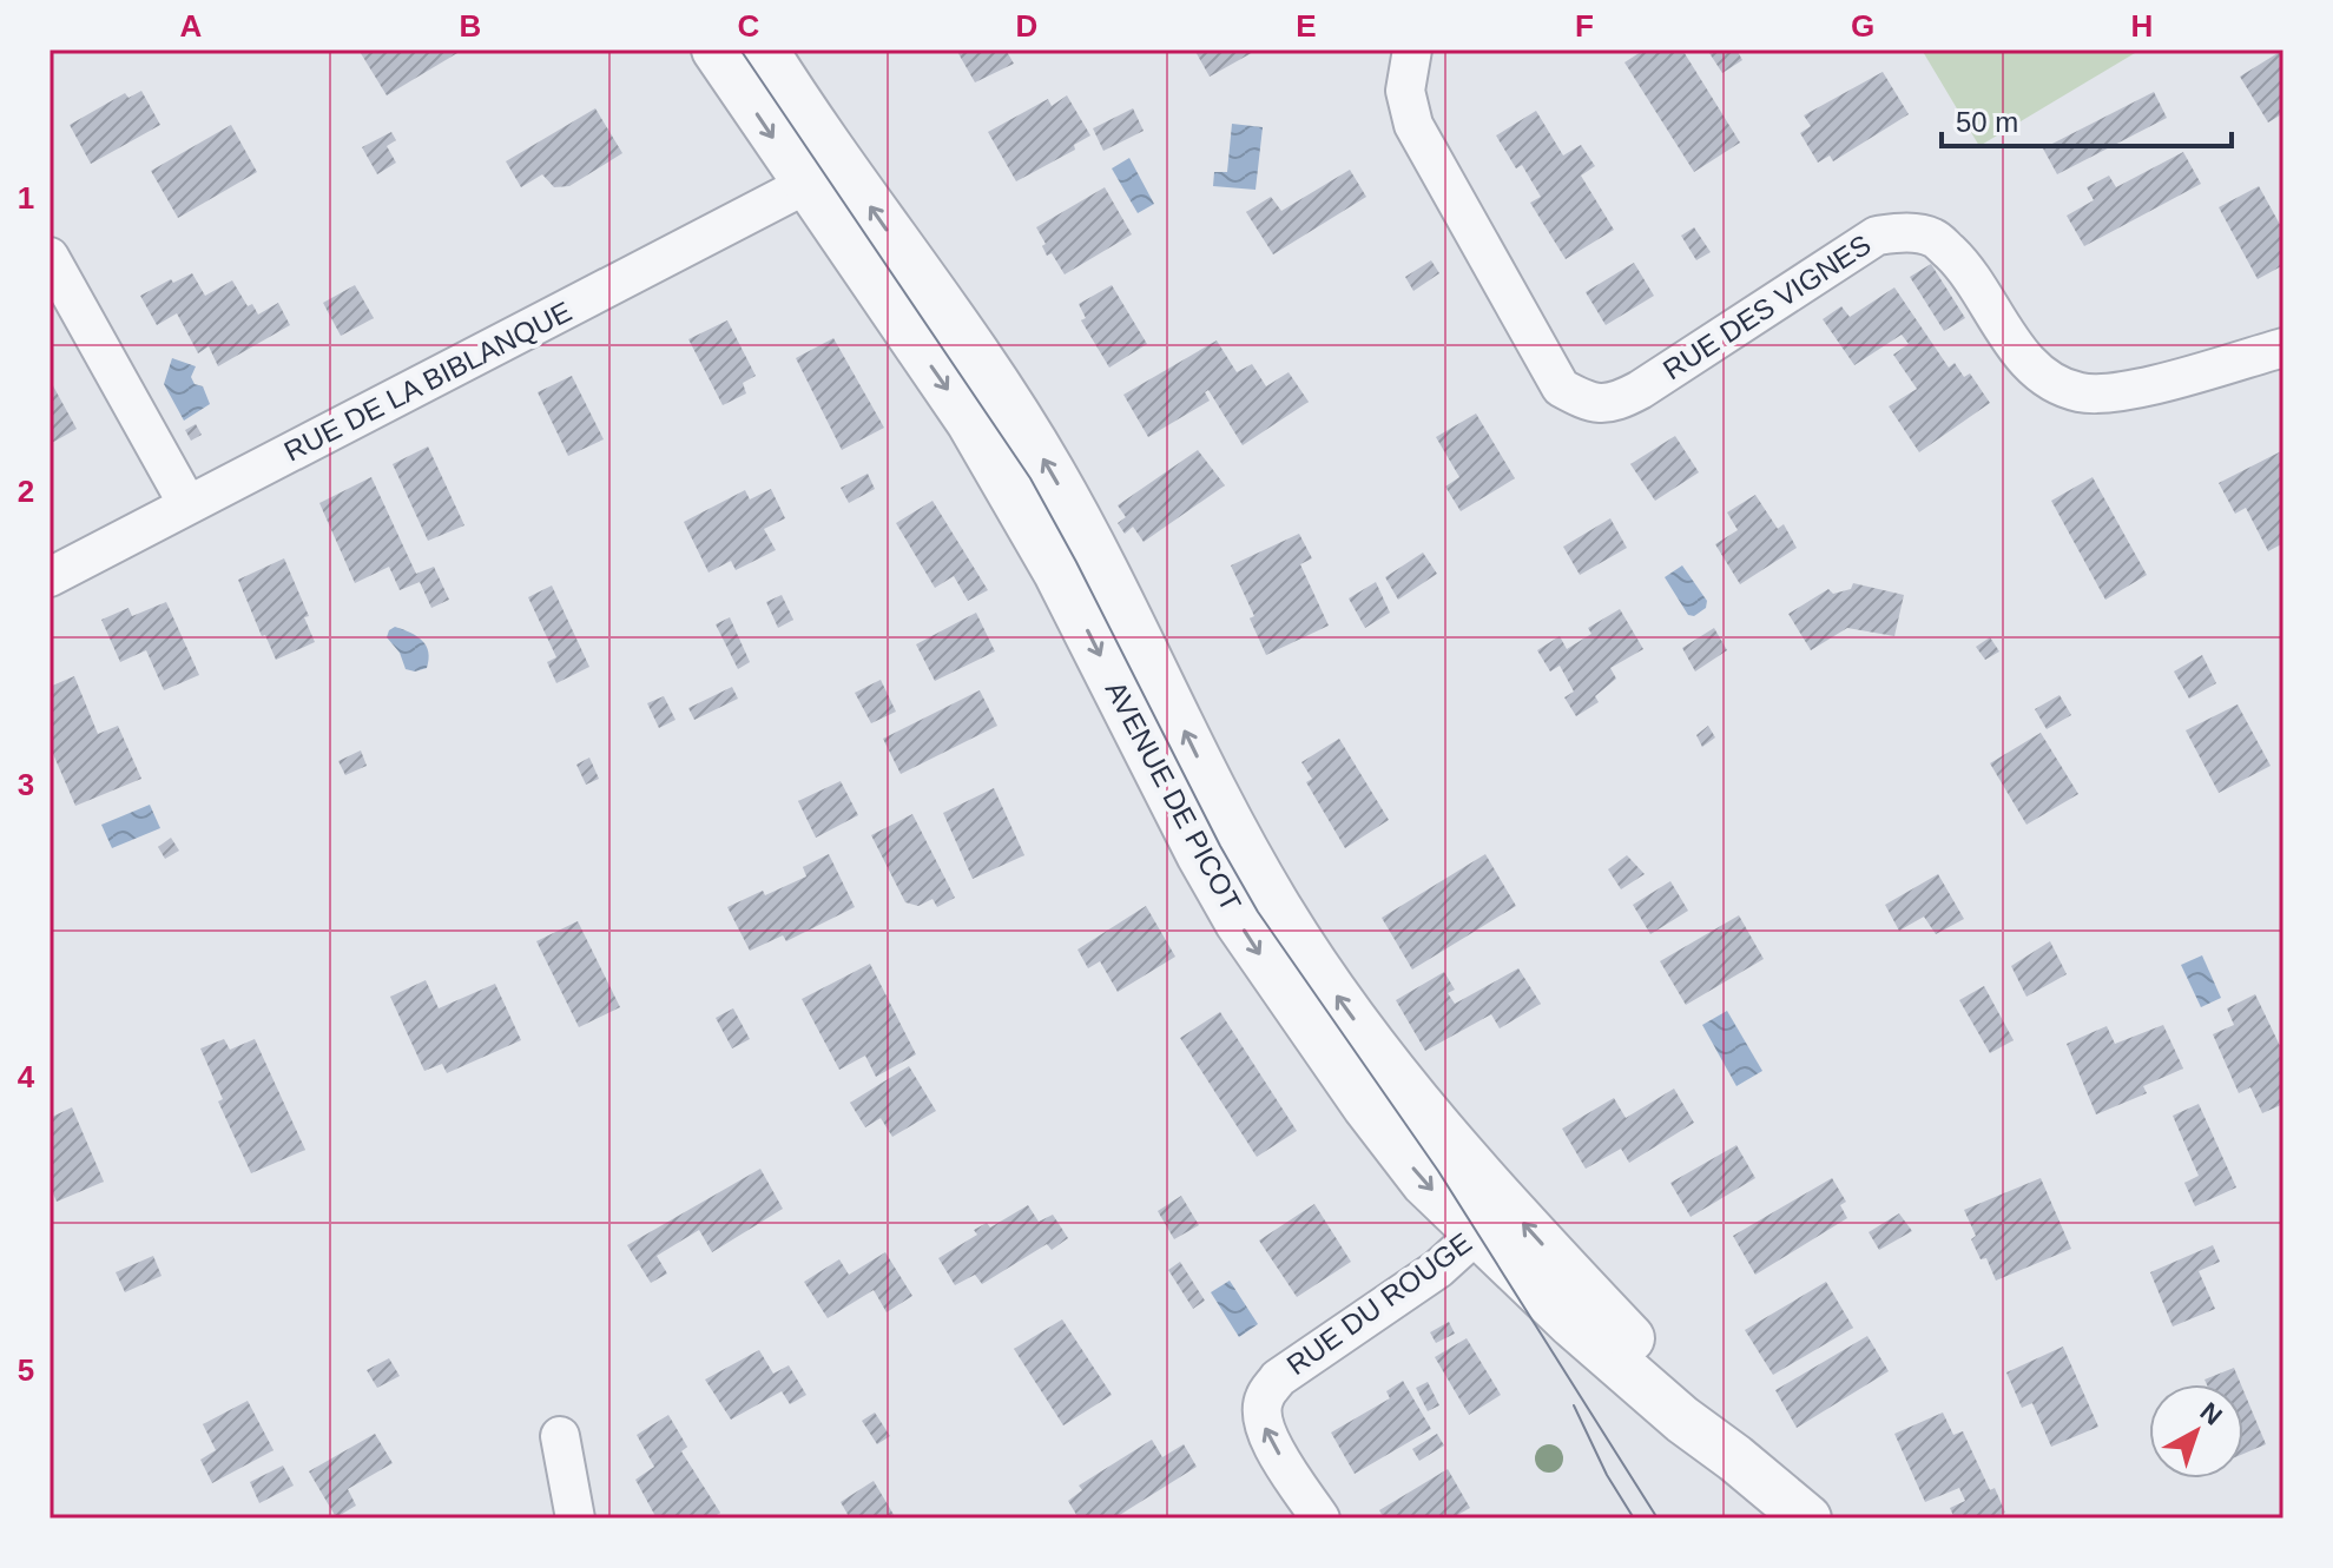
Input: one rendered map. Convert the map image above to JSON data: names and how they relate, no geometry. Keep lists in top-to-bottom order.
{
  "streets": {
    "street": [
      "RUE DES VIGNES",
      "RUE DE LA BIBLANQUE",
      "AVENUE DE PICOT",
      "RUE DU ROUGE"
    ]
  },
  "crossings": [
    ["RUE DE LA BIBLANQUE", "AVENUE DE PICOT"],
    ["AVENUE DE PICOT", "RUE DU ROUGE"]
  ],
  "scale_bar": "50 m",
  "north": "top right",
  "grid": {
    "columns": [
      "A",
      "B",
      "C",
      "D",
      "E",
      "F",
      "G",
      "H"
    ],
    "rows": [
      "1",
      "2",
      "3",
      "4",
      "5"
    ]
  }
}
